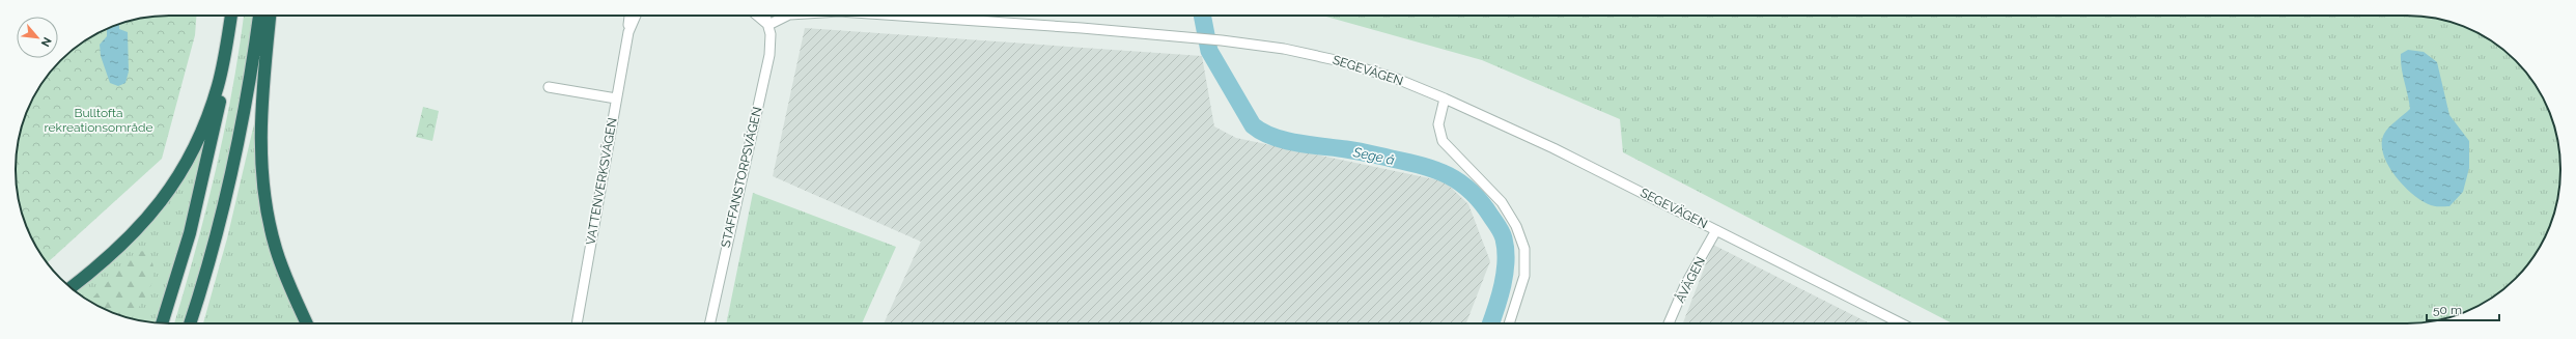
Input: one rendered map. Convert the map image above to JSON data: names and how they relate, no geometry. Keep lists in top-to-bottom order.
{
  "streets": {
    "street": [
      "SEGEVÄGEN",
      "STAFFANSTORPSVÄGEN",
      "VATTENVERKSVÄGEN",
      "ÅVÄGEN"
    ]
  },
  "crossings": [
    ["SEGEVÄGEN", "STAFFANSTORPSVÄGEN"],
    ["SEGEVÄGEN", "ÅVÄGEN"]
  ],
  "water": ["Sege å"],
  "parks": ["Bulltofta rekreationsområde"],
  "scale_bar": "50 m",
  "north": "bottom right"
}
